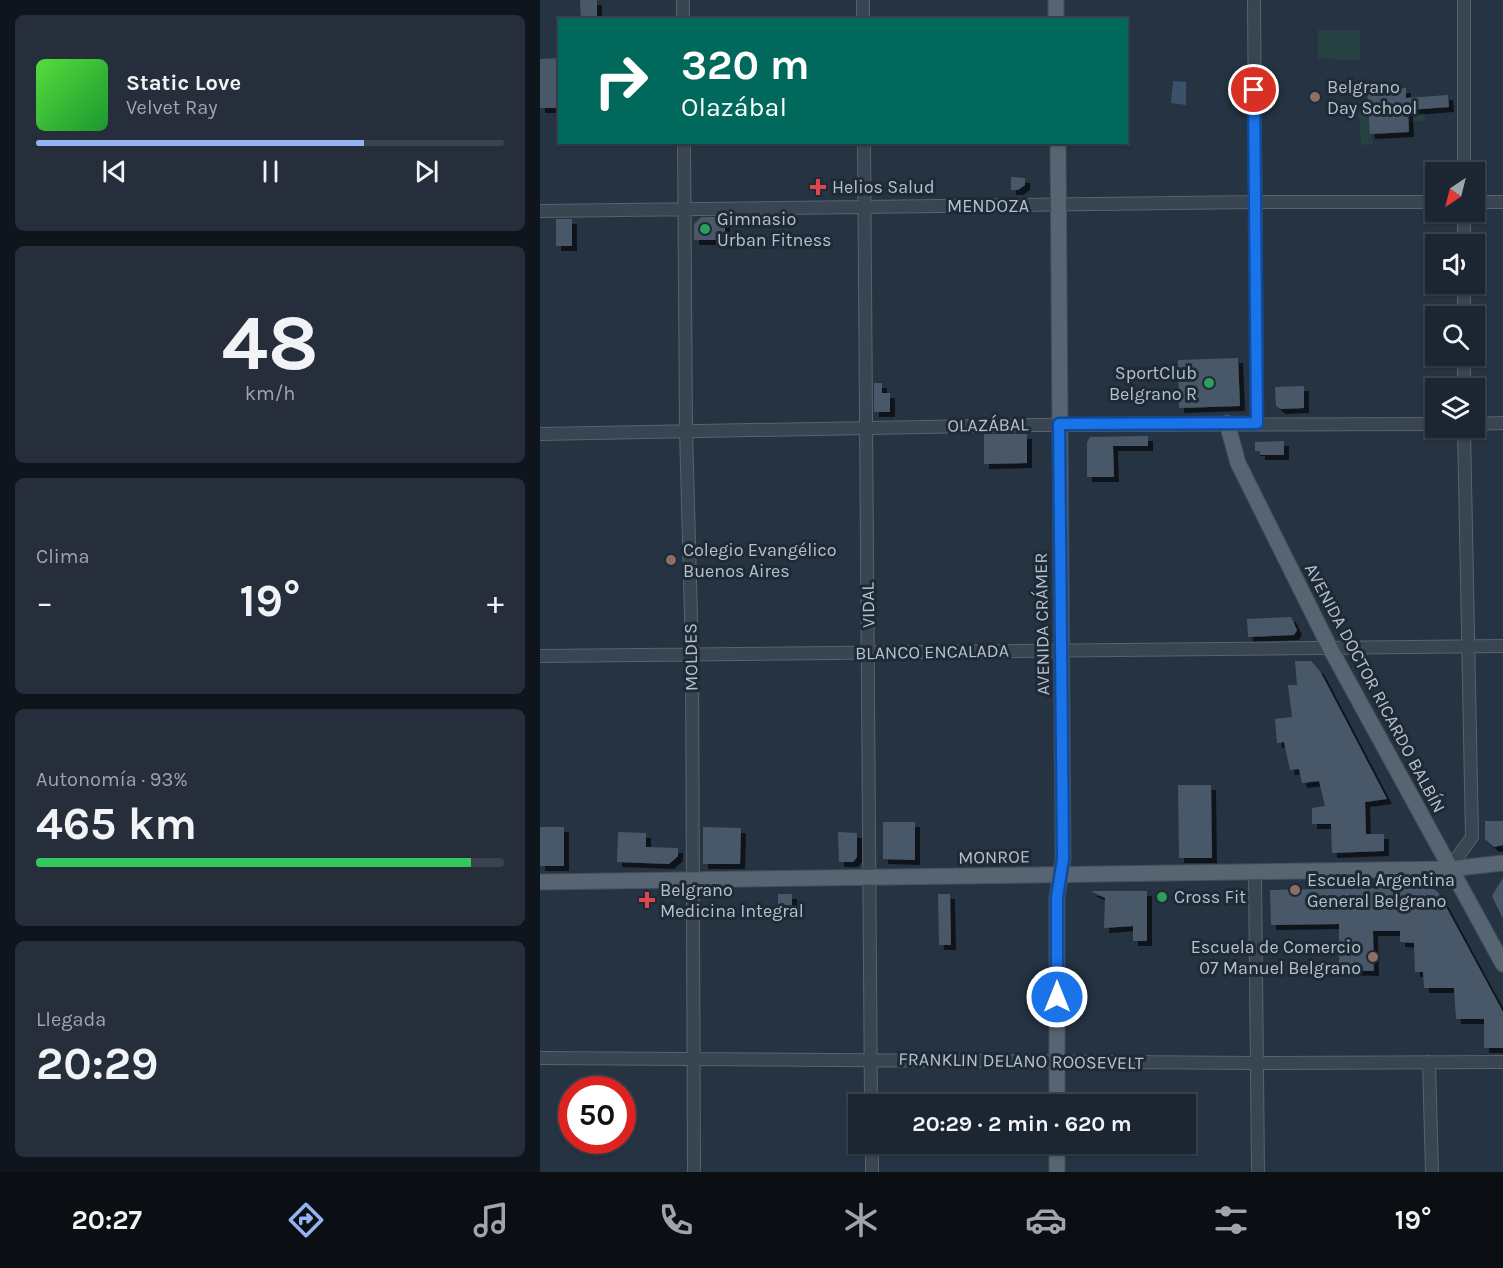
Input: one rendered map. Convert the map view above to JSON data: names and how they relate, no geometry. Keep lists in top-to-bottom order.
{
  "streets": {
    "main road": ["AVENIDA CRÁMER", "AVENIDA DOCTOR RICARDO BALBÍN", "MONROE"],
    "street": [
      "MENDOZA",
      "OLAZÁBAL",
      "VIDAL",
      "BLANCO ENCALADA",
      "MOLDES",
      "FRANKLIN DELANO ROOSEVELT"
    ]
  },
  "crossings": [
    ["MENDOZA", "VIDAL"],
    ["MENDOZA", "AVENIDA CRÁMER"],
    ["MENDOZA", "MOLDES"],
    ["OLAZÁBAL", "VIDAL"],
    ["OLAZÁBAL", "AVENIDA CRÁMER"],
    ["OLAZÁBAL", "MOLDES"],
    ["OLAZÁBAL", "AVENIDA DOCTOR RICARDO BALBÍN"],
    ["VIDAL", "BLANCO ENCALADA"],
    ["VIDAL", "MONROE"],
    ["VIDAL", "FRANKLIN DELANO ROOSEVELT"],
    ["AVENIDA CRÁMER", "BLANCO ENCALADA"],
    ["AVENIDA CRÁMER", "MONROE"],
    ["AVENIDA CRÁMER", "FRANKLIN DELANO ROOSEVELT"],
    ["BLANCO ENCALADA", "MOLDES"],
    ["BLANCO ENCALADA", "AVENIDA DOCTOR RICARDO BALBÍN"],
    ["MOLDES", "MONROE"],
    ["MOLDES", "FRANKLIN DELANO ROOSEVELT"],
    ["AVENIDA DOCTOR RICARDO BALBÍN", "MONROE"]
  ],
  "places": {
    "other": [
      "Belgrano Day School",
      "Gimnasio Urban Fitness",
      "SportClub Belgrano R",
      "Colegio Evangélico Buenos Aires",
      "Escuela Argentina General Belgrano",
      "Cross Fit",
      "Escuela de Comercio 07 Manuel Belgrano"
    ],
    "health": ["Helios Salud", "Belgrano Medicina Integral"]
  },
  "north": "bottom left",
  "page": {
    "turn": ["320 m", "Olazábal"],
    "song": ["Static Love", "Velvet Ray"],
    "tile": [
      ["48", "km/h"],
      "Clima",
      ["Autonomía · 93%", "465 km"],
      ["Llegada", "20:29"]
    ],
    "heat": ["−", "19°", "+"],
    "limit": "50",
    "trip": "20:29 · 2 min · 620 m",
    "tabs": ["20:27", "19°"]
  }
}
